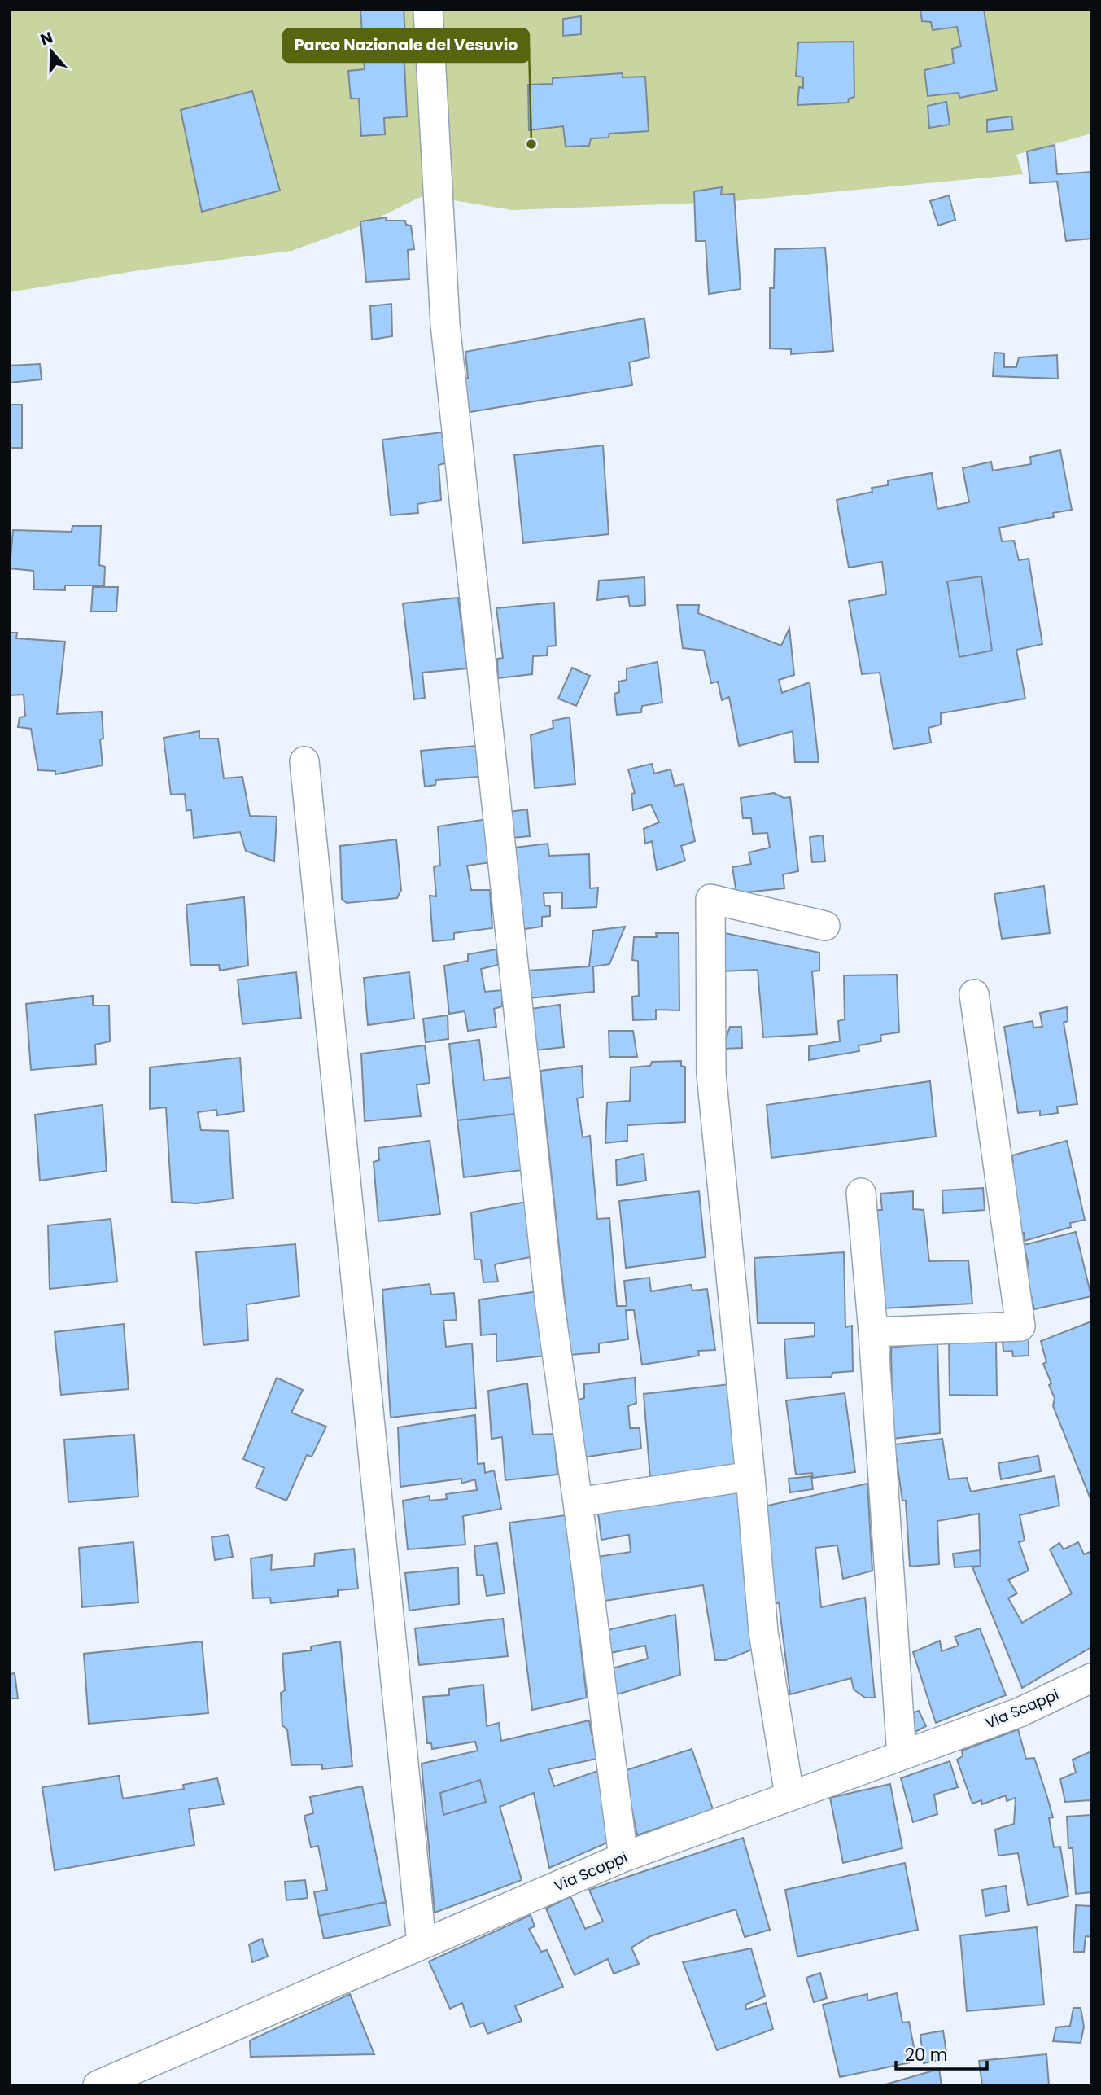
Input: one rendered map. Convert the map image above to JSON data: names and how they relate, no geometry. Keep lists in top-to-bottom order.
{
  "streets": {
    "street": ["Via Scappi"]
  },
  "places": ["Parco Nazionale del Vesuvio"],
  "scale_bar": "20 m",
  "north": "top"
}
